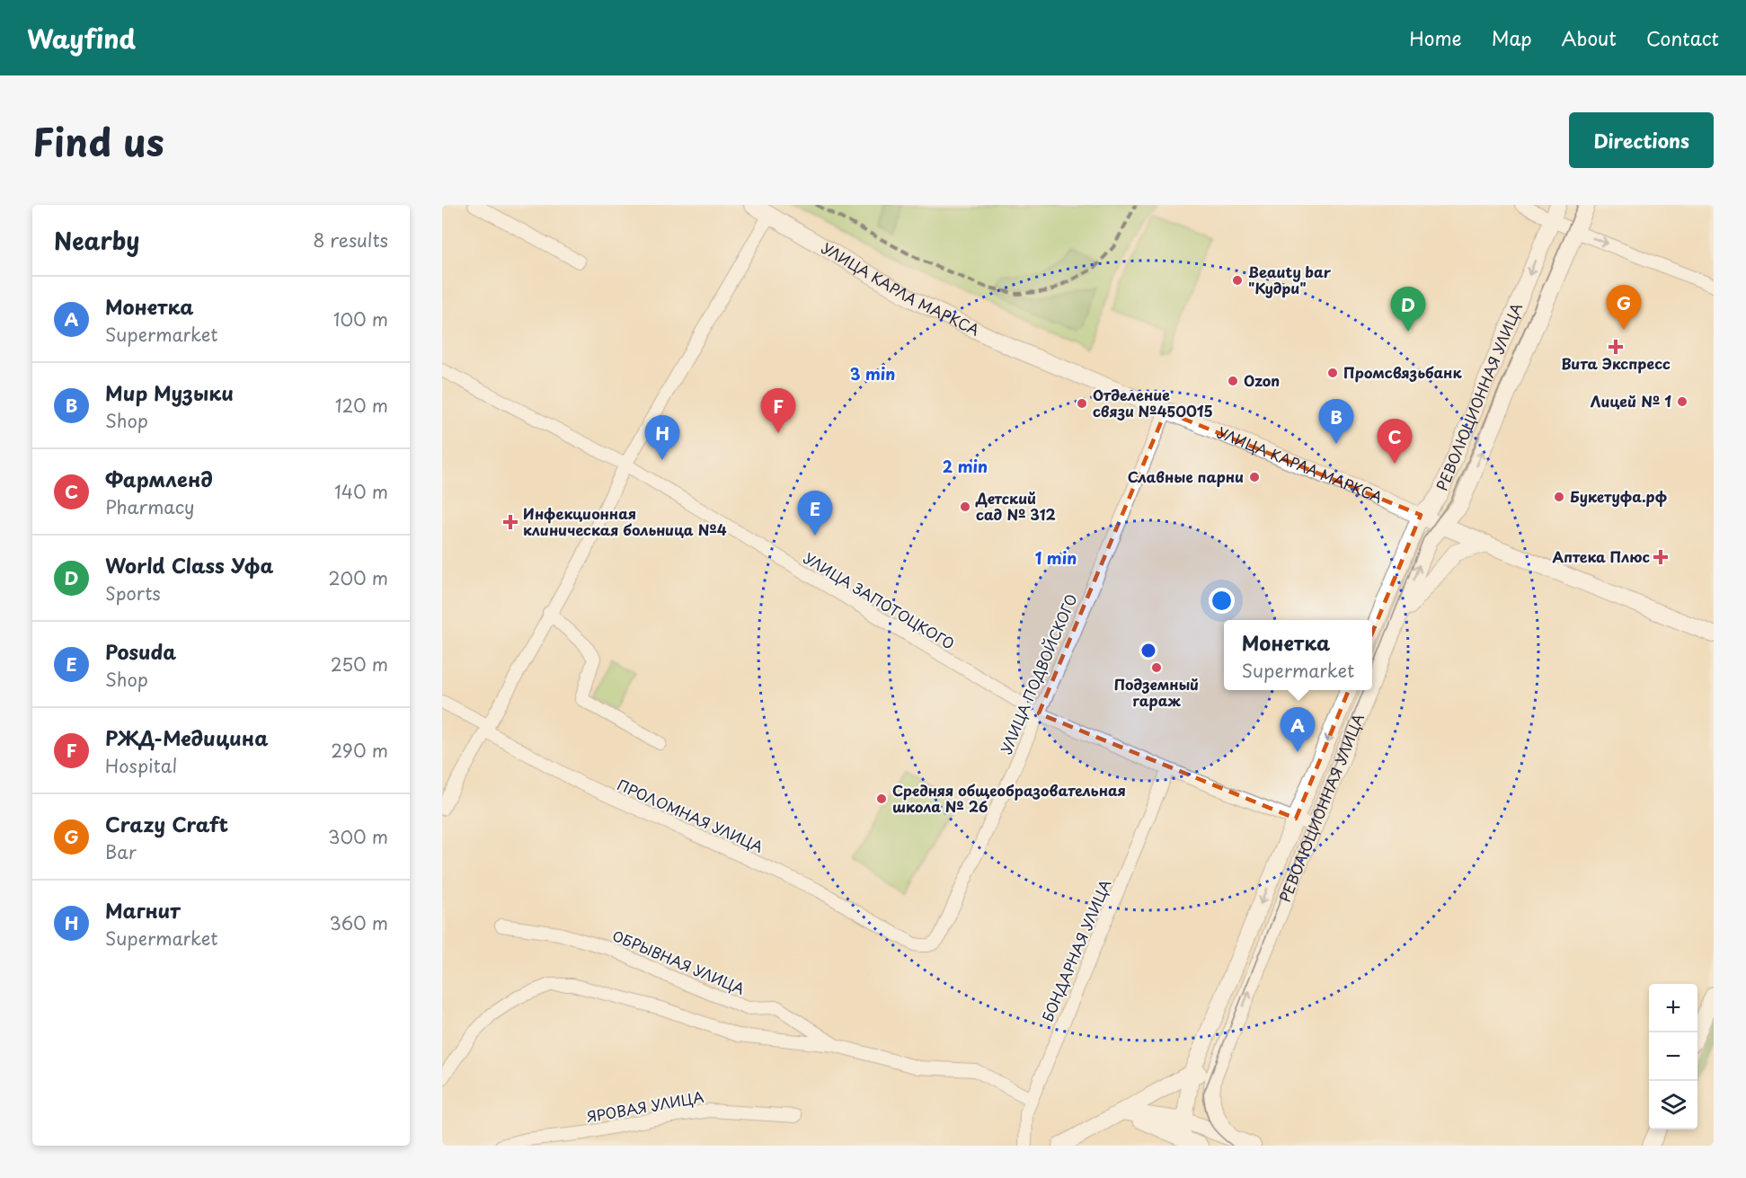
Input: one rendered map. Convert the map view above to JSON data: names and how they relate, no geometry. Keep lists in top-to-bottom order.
{
  "streets": {
    "street": [
      "УЛИЦА КАРЛА МАРКСА",
      "РЕВОЛЮЦИОННАЯ УЛИЦА",
      "УЛИЦА ЗАПОТОЦКОГО",
      "УЛИЦА ПОДВОЙСКОГО",
      "ПРОЛОМНАЯ УЛИЦА",
      "БОНДАРНАЯ УЛИЦА",
      "ОБРЫВНАЯ УЛИЦА",
      "ЯРОВАЯ УЛИЦА"
    ]
  },
  "crossings": [
    ["УЛИЦА КАРЛА МАРКСА", "РЕВОЛЮЦИОННАЯ УЛИЦА"],
    ["УЛИЦА КАРЛА МАРКСА", "УЛИЦА ПОДВОЙСКОГО"],
    ["РЕВОЛЮЦИОННАЯ УЛИЦА", "УЛИЦА ЗАПОТОЦКОГО"],
    ["УЛИЦА ЗАПОТОЦКОГО", "УЛИЦА ПОДВОЙСКОГО"],
    ["УЛИЦА ЗАПОТОЦКОГО", "БОНДАРНАЯ УЛИЦА"],
    ["УЛИЦА ПОДВОЙСКОГО", "ПРОЛОМНАЯ УЛИЦА"],
    ["БОНДАРНАЯ УЛИЦА", "ОБРЫВНАЯ УЛИЦА"]
  ],
  "places": {
    "other": [
      "Beauty bar \"Кудри\"",
      "Промсвязьбанк",
      "Ozon",
      "Лицей № 1",
      "Отделение связи №450015",
      "Славные парни",
      "Букетуфа.рф",
      "Детский сад № 312",
      "Подземный гараж",
      "Средняя общеобразовательная школа № 26"
    ],
    "health": ["Вита Экспресс", "Инфекционная клиническая больница №4", "Аптека Плюс"]
  },
  "page": {
    "header": "Wayfind",
    "nav": [
      "Home",
      "Map",
      "About",
      "Contact"
    ],
    "title": "Find us",
    "buttons": "Directions",
    "heading": ["Nearby", "8 results"],
    "list": [
      {
        "mark": "A",
        "name": "Монетка",
        "note": "Supermarket",
        "value": "100 m"
      },
      {
        "mark": "B",
        "name": "Мир Музыки",
        "note": "Shop",
        "value": "120 m"
      },
      {
        "mark": "C",
        "name": "Фармленд",
        "note": "Pharmacy",
        "value": "140 m"
      },
      {
        "mark": "D",
        "name": "World Class Уфа",
        "note": "Sports",
        "value": "200 m"
      },
      {
        "mark": "E",
        "name": "Posuda",
        "note": "Shop",
        "value": "250 m"
      },
      {
        "mark": "F",
        "name": "РЖД-Медицина",
        "note": "Hospital",
        "value": "290 m"
      },
      {
        "mark": "G",
        "name": "Crazy Craft",
        "note": "Bar",
        "value": "300 m"
      },
      {
        "mark": "H",
        "name": "Магнит",
        "note": "Supermarket",
        "value": "360 m"
      }
    ],
    "pins": [
      "G",
      "D",
      "F",
      "B",
      "H",
      "C",
      "E",
      "A"
    ],
    "popup": ["Монетка", "Supermarket"],
    "map_buttons": ["+", "−"]
  },
  "rings": ["3 min", "2 min", "1 min"]
}
